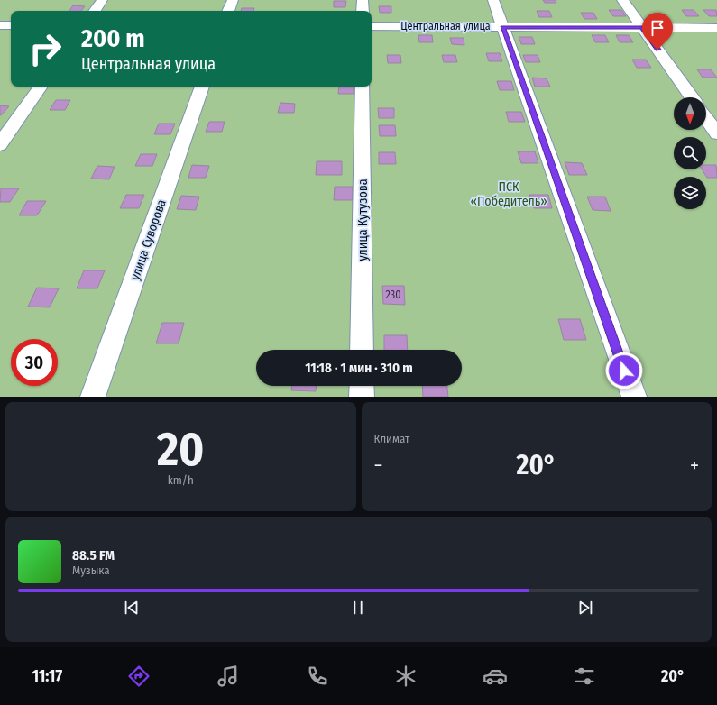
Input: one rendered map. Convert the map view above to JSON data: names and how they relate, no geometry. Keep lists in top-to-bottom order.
{
  "streets": {
    "street": ["Центральная улица", "улица Кутузова", "улица Суворова"]
  },
  "parks": ["ПСК «Победитель»"],
  "house_numbers": ["230"],
  "north": "bottom",
  "page": {
    "turn": ["200 m", "Центральная улица"],
    "limit": "30",
    "trip": "11:18 · 1 мин · 310 m",
    "tile": [
      ["20", "km/h"],
      "Климат"
    ],
    "heat": ["−", "20°", "+"],
    "song": ["88.5 FM", "Музыка"],
    "tabs": ["11:17", "20°"]
  }
}
